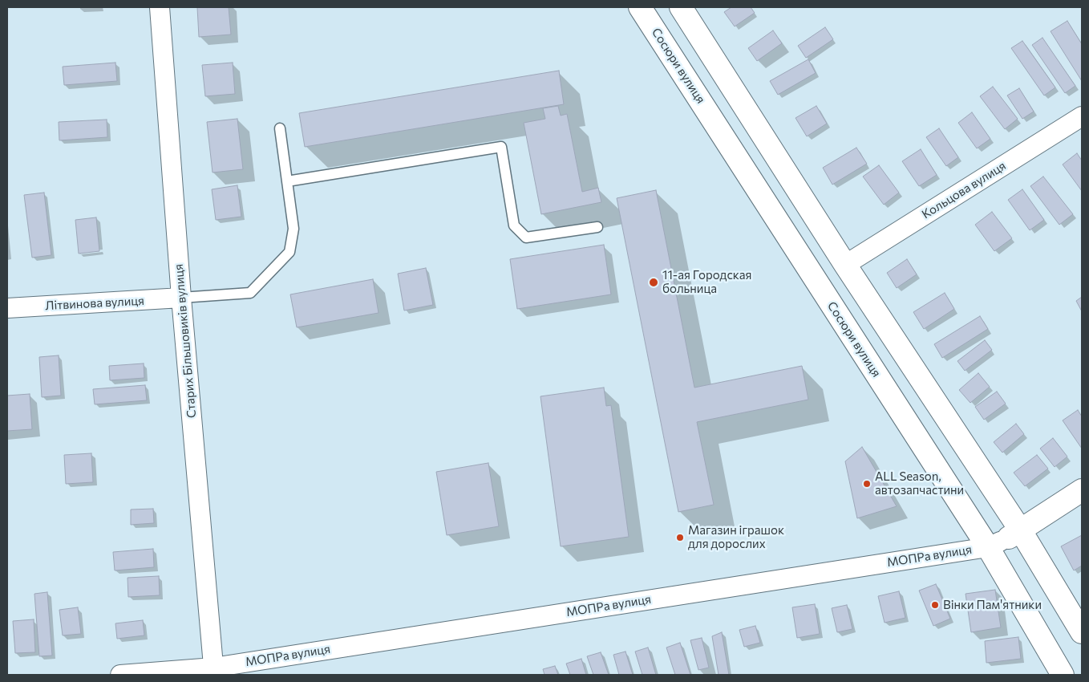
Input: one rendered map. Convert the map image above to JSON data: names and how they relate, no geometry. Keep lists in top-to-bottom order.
{
  "streets": {
    "street": [
      "Сосюри вулиця",
      "Кольцова вулиця",
      "Літвинова вулиця",
      "Старих Більшовиків вулиця",
      "МОПРа вулиця"
    ]
  },
  "crossings": [
    ["Сосюри вулиця", "МОПРа вулиця"],
    ["Літвинова вулиця", "Старих Більшовиків вулиця"],
    ["Старих Більшовиків вулиця", "МОПРа вулиця"]
  ],
  "places": [
    "11-ая Городская больница",
    "ALL Season, автозапчастини",
    "Магазин іграшок для дорослих",
    "Вінки Пам'ятники"
  ]
}
